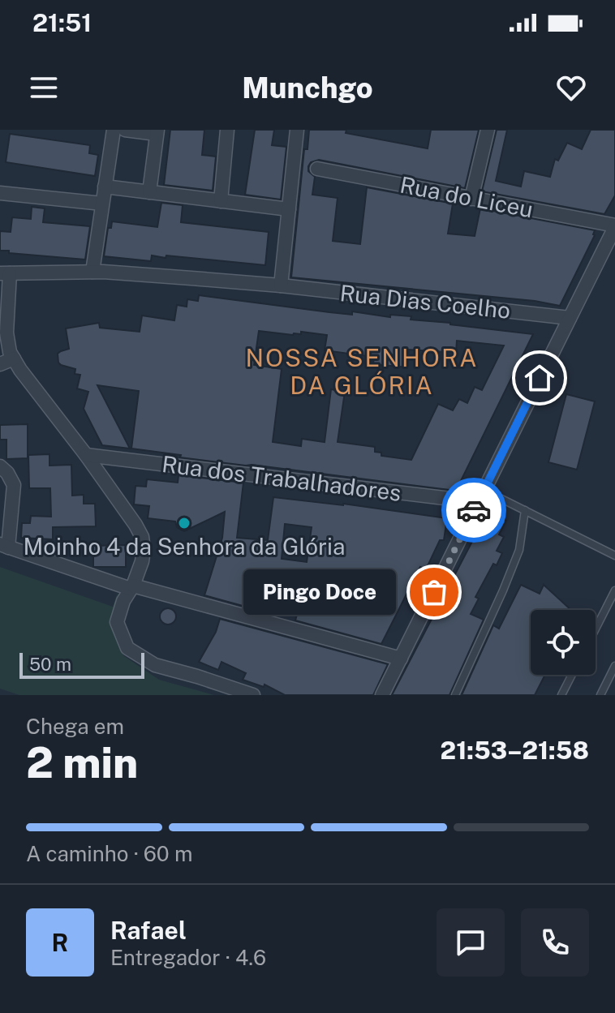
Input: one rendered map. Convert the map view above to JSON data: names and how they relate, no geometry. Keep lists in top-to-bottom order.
{
  "streets": {
    "street": ["Rua do Liceu", "Rua Dias Coelho", "Rua dos Trabalhadores"]
  },
  "districts": ["NOSSA SENHORA DA GLÓRIA"],
  "places": ["Moinho 4 da Senhora da Glória", "Pingo Doce"],
  "scale_bar": "50 m",
  "page": {
    "status": "21:51",
    "header": "Munchgo",
    "bubble": "Pingo Doce",
    "scale": "50 m",
    "heading": ["2 min", "Chega em", "21:53–21:58"],
    "panel": ["Rafael", "Entregador · 4.6"],
    "bar": "A caminho · 60 m",
    "round": "R"
  }
}
